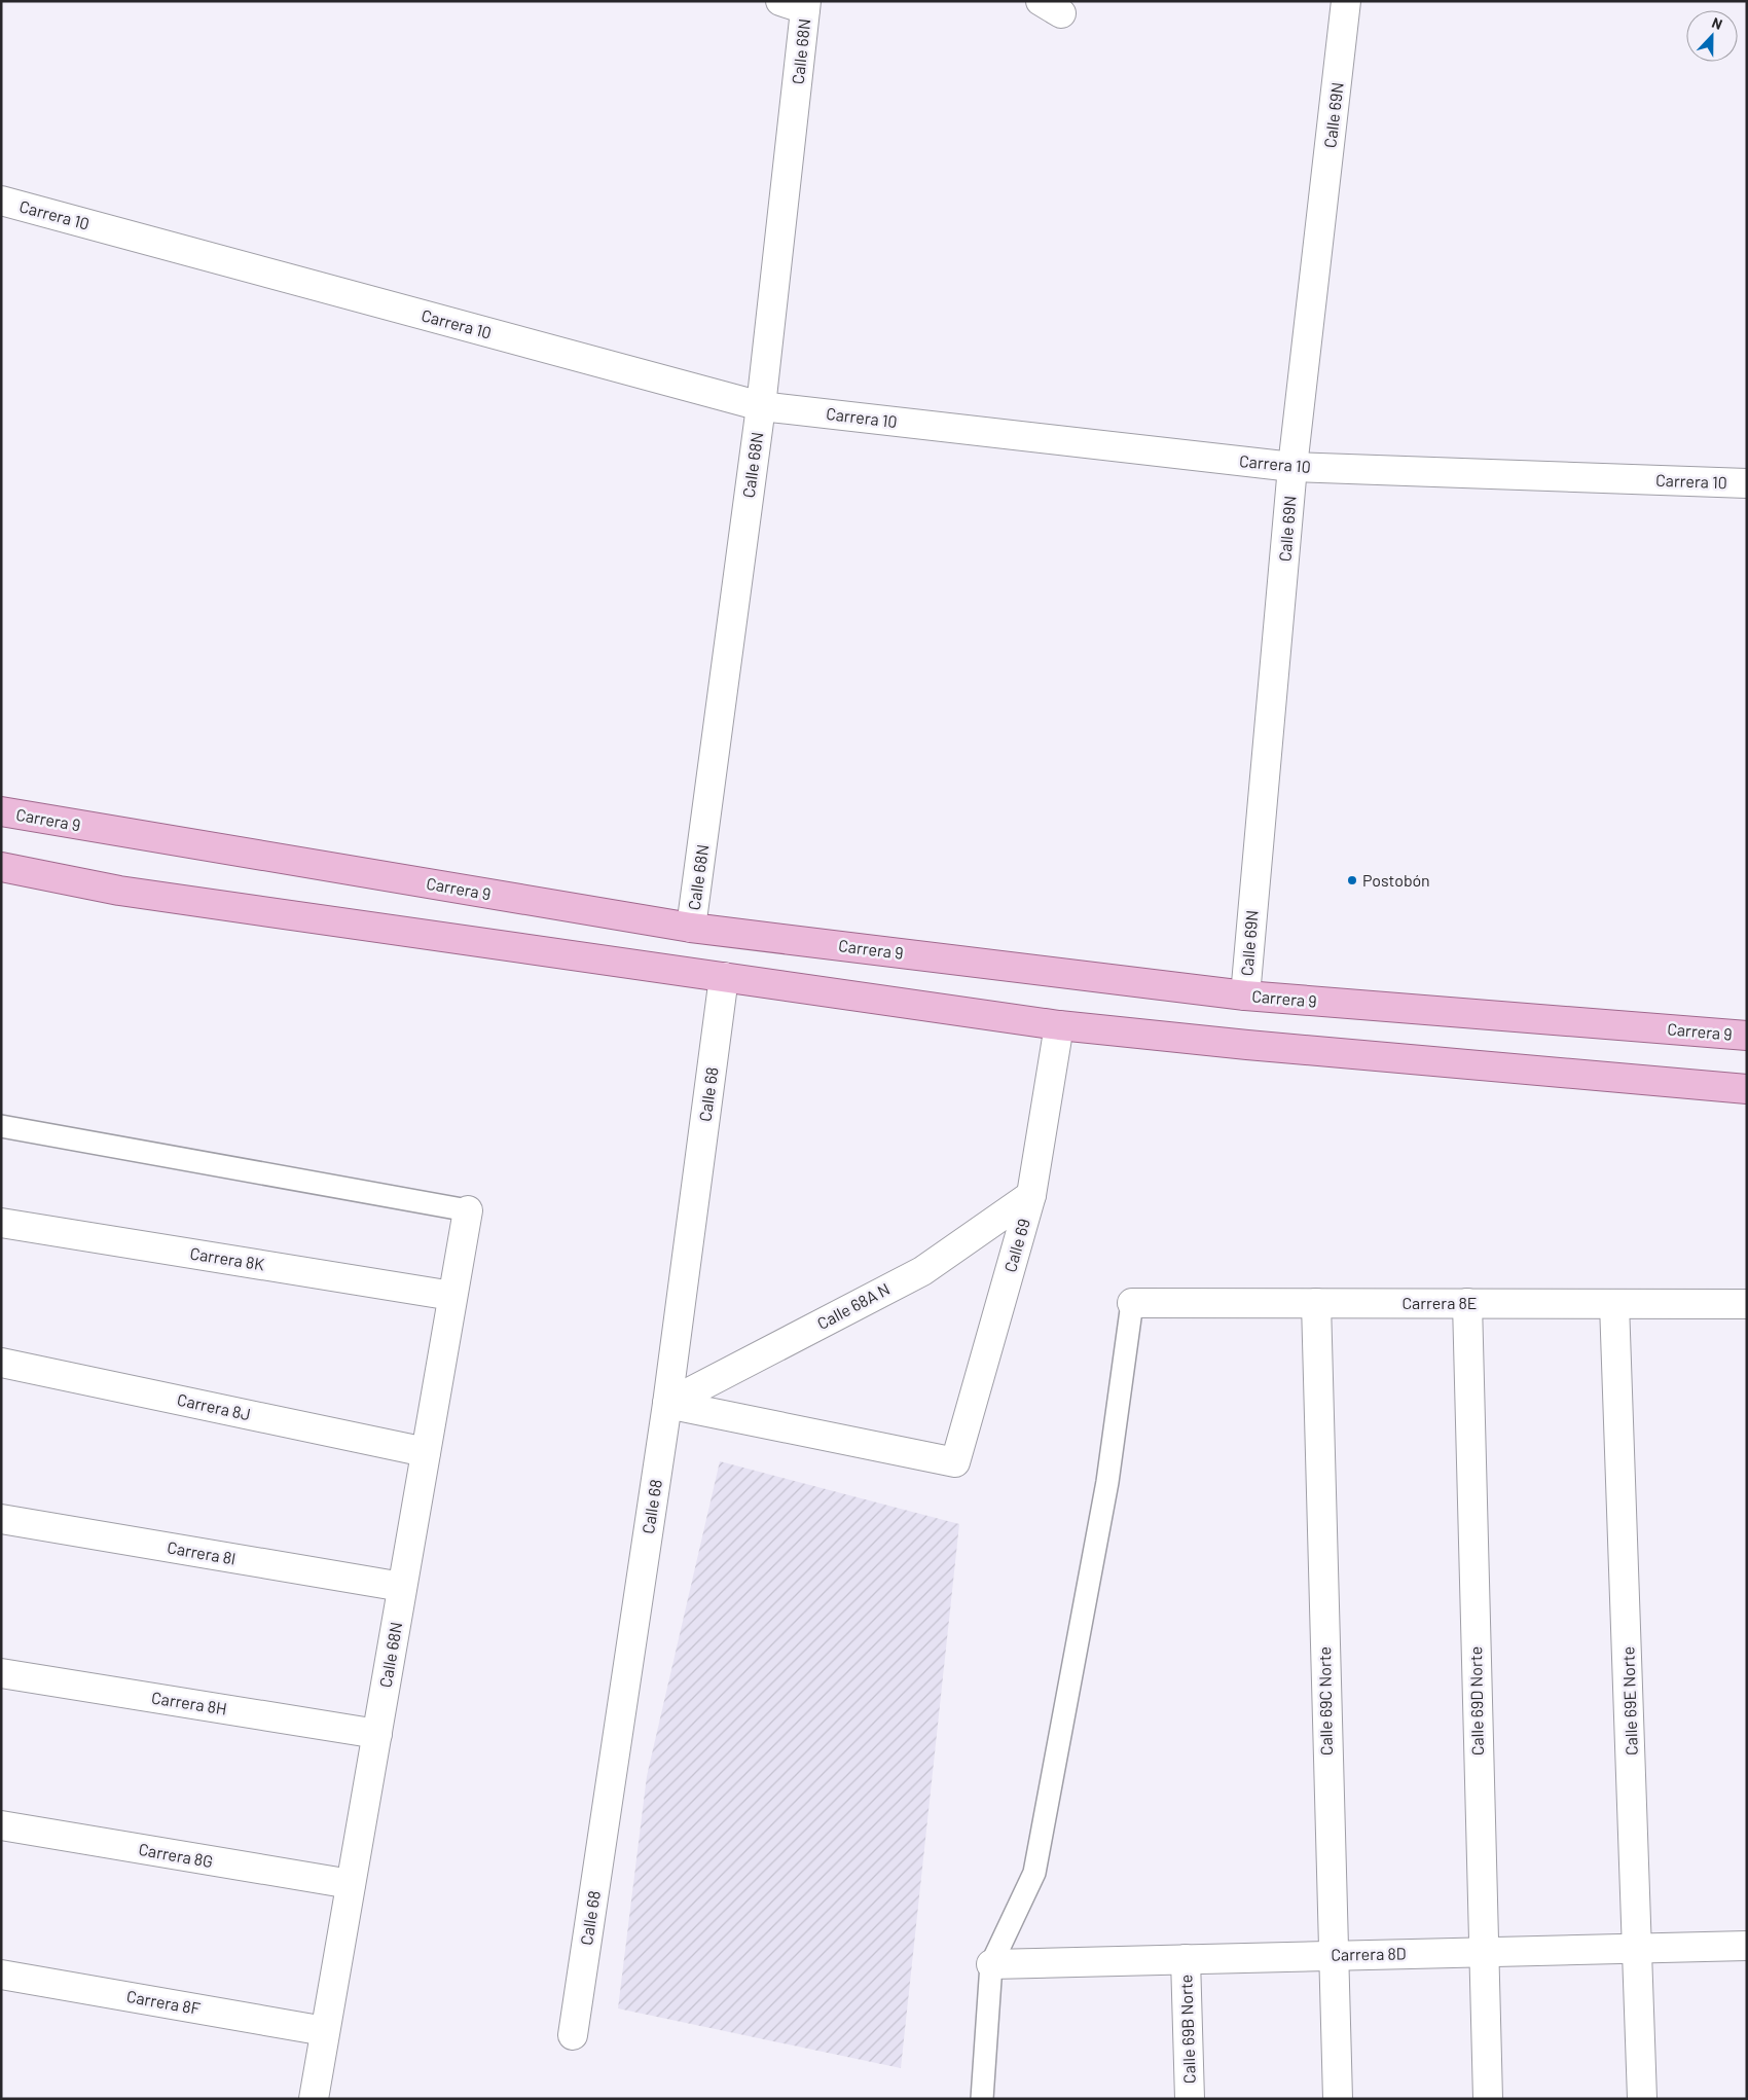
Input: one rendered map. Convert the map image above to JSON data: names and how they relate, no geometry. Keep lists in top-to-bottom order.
{
  "streets": {
    "main road": ["Carrera 9"],
    "street": [
      "Calle 68N",
      "Calle 69N",
      "Carrera 10",
      "Calle 68",
      "Calle 69",
      "Carrera 8K",
      "Carrera 8E",
      "Calle 68A N",
      "Carrera 8J",
      "Carrera 8I",
      "Calle 69C Norte",
      "Calle 69D Norte",
      "Calle 69E Norte",
      "Carrera 8H",
      "Carrera 8G",
      "Carrera 8D",
      "Carrera 8F",
      "Calle 69B Norte"
    ]
  },
  "crossings": [
    ["Calle 68N", "Carrera 10"],
    ["Calle 68N", "Carrera 9"],
    ["Calle 68N", "Carrera 8K"],
    ["Calle 68N", "Carrera 8J"],
    ["Calle 68N", "Carrera 8I"],
    ["Calle 68N", "Carrera 8H"],
    ["Calle 68N", "Carrera 8G"],
    ["Calle 68N", "Carrera 8F"],
    ["Calle 69N", "Carrera 10"],
    ["Calle 69N", "Carrera 9"],
    ["Calle 68", "Calle 69"],
    ["Calle 68", "Calle 68A N"],
    ["Calle 69", "Calle 68A N"],
    ["Carrera 8E", "Calle 69C Norte"],
    ["Carrera 8E", "Calle 69D Norte"],
    ["Carrera 8E", "Calle 69E Norte"],
    ["Calle 69C Norte", "Carrera 8D"],
    ["Calle 69D Norte", "Carrera 8D"],
    ["Calle 69E Norte", "Carrera 8D"],
    ["Carrera 8D", "Calle 69B Norte"]
  ],
  "places": ["Postobón"],
  "north": "top"
}
